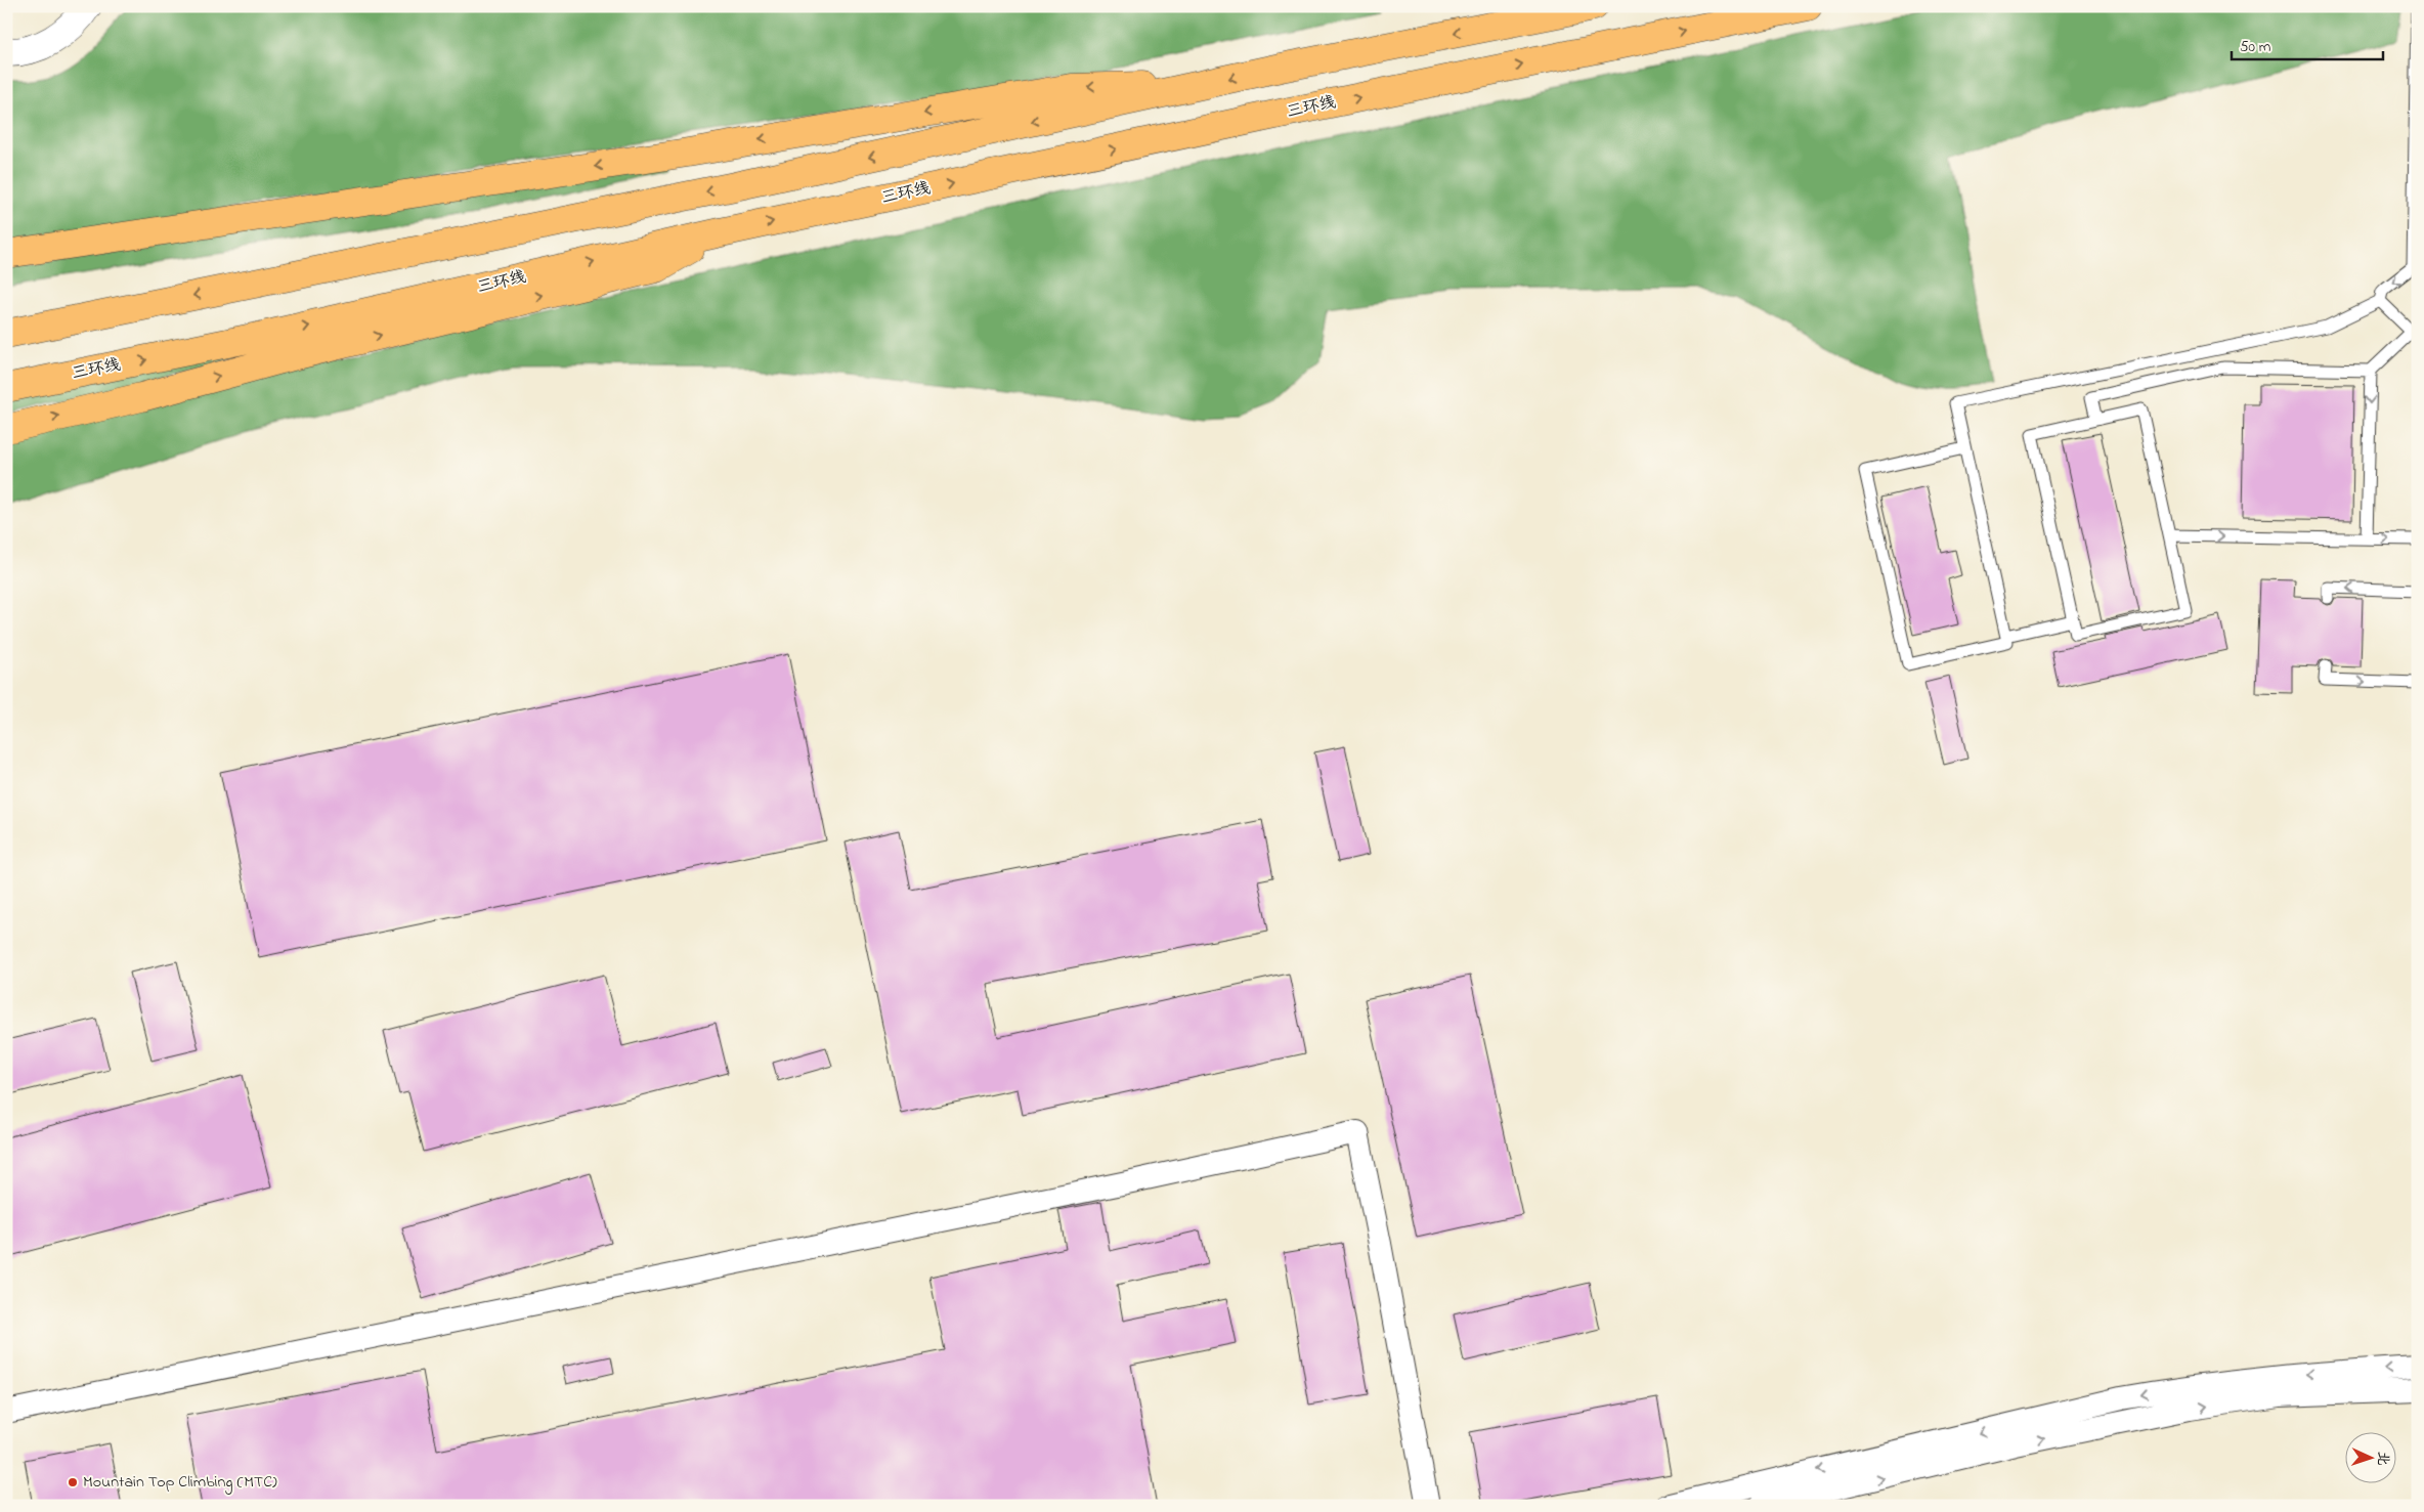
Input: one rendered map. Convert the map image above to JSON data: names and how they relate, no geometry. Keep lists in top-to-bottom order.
{
  "streets": {
    "highway": ["三环线"]
  },
  "places": ["Mountain Top Climbing (MTC)"],
  "scale_bar": "50 m",
  "north": "right"
}
